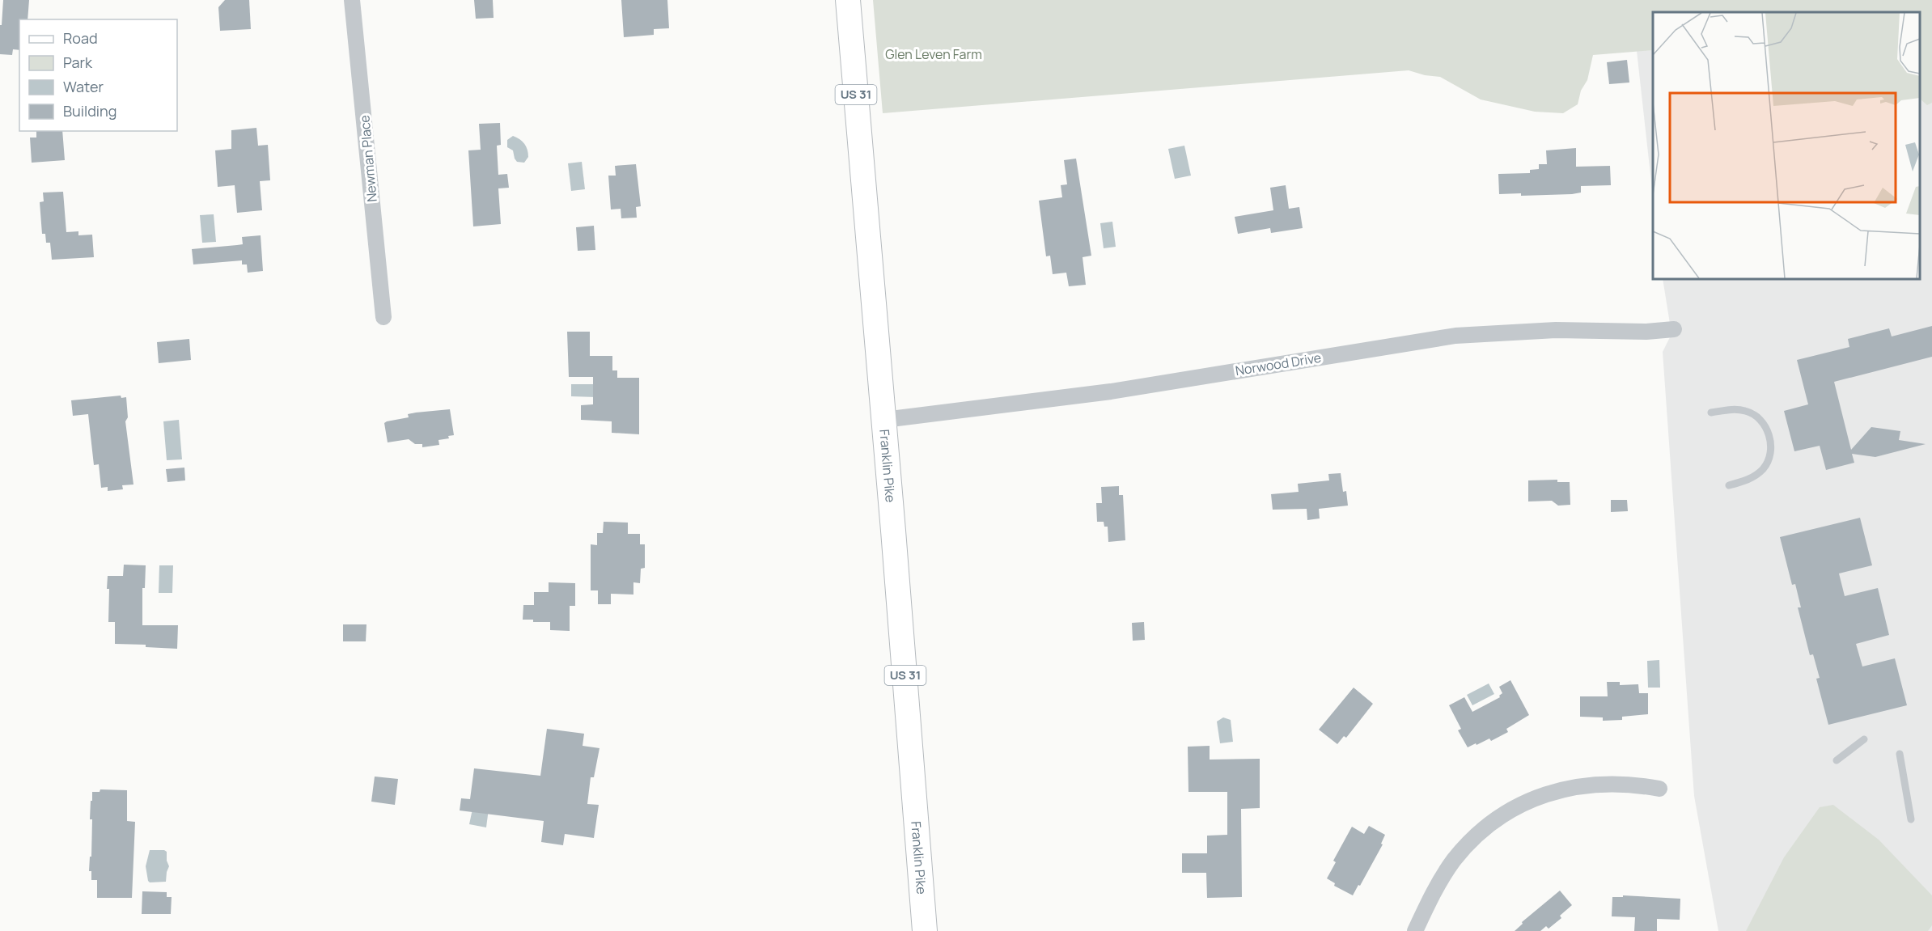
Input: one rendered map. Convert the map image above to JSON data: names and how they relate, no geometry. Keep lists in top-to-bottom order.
{
  "streets": {
    "main road": ["US 31", "Franklin Pike"],
    "street": ["Newman Place", "Norwood Drive"]
  },
  "crossings": [
    ["Norwood Drive", "Franklin Pike"]
  ],
  "parks": ["Glen Leven Farm"],
  "legend": [
    "Road",
    "Park",
    "Water",
    "Building"
  ]
}
